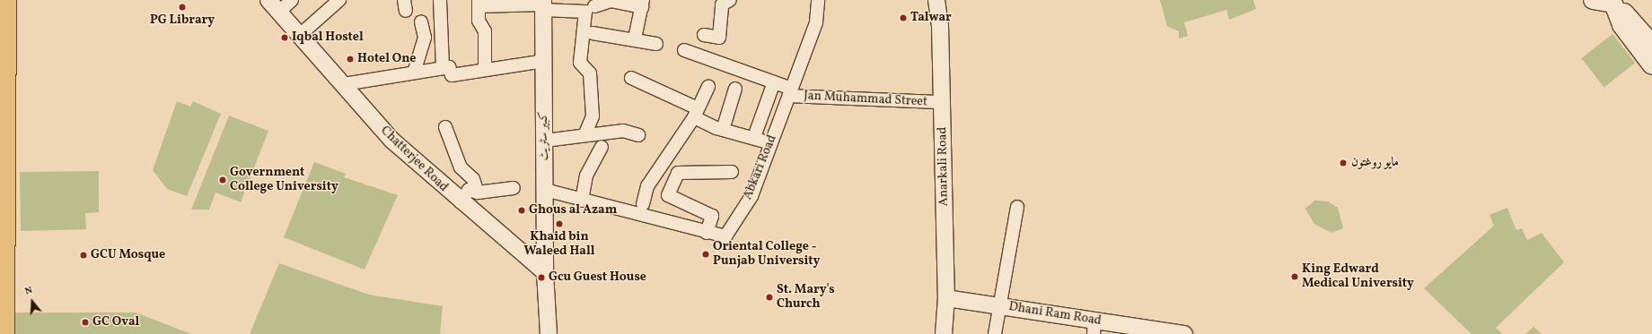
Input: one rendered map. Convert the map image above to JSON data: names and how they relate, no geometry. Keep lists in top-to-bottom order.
{
  "streets": {
    "street": [
      "Jan Muhammad Street",
      "کبیر سٹریٹ",
      "Chatterjee Road",
      "Anarkali Road",
      "Abkari Road",
      "Dhani Ram Road"
    ]
  },
  "crossings": [
    ["Jan Muhammad Street", "Anarkali Road"],
    ["Jan Muhammad Street", "Abkari Road"],
    ["کبیر سٹریٹ", "Chatterjee Road"],
    ["کبیر سٹریٹ", "Abkari Road"],
    ["Anarkali Road", "Dhani Ram Road"]
  ],
  "places": [
    "PG Library",
    "Talwar",
    "Iqbal Hostel",
    "Hotel One",
    "مایو روغتون",
    "Government College University",
    "Ghous al Azam",
    "Khaid bin Waleed Hall",
    "Oriental College - Punjab University",
    "GCU Mosque",
    "King Edward Medical University",
    "Gcu Guest House",
    "St. Mary's Church",
    "GC Oval"
  ],
  "north": "top"
}
